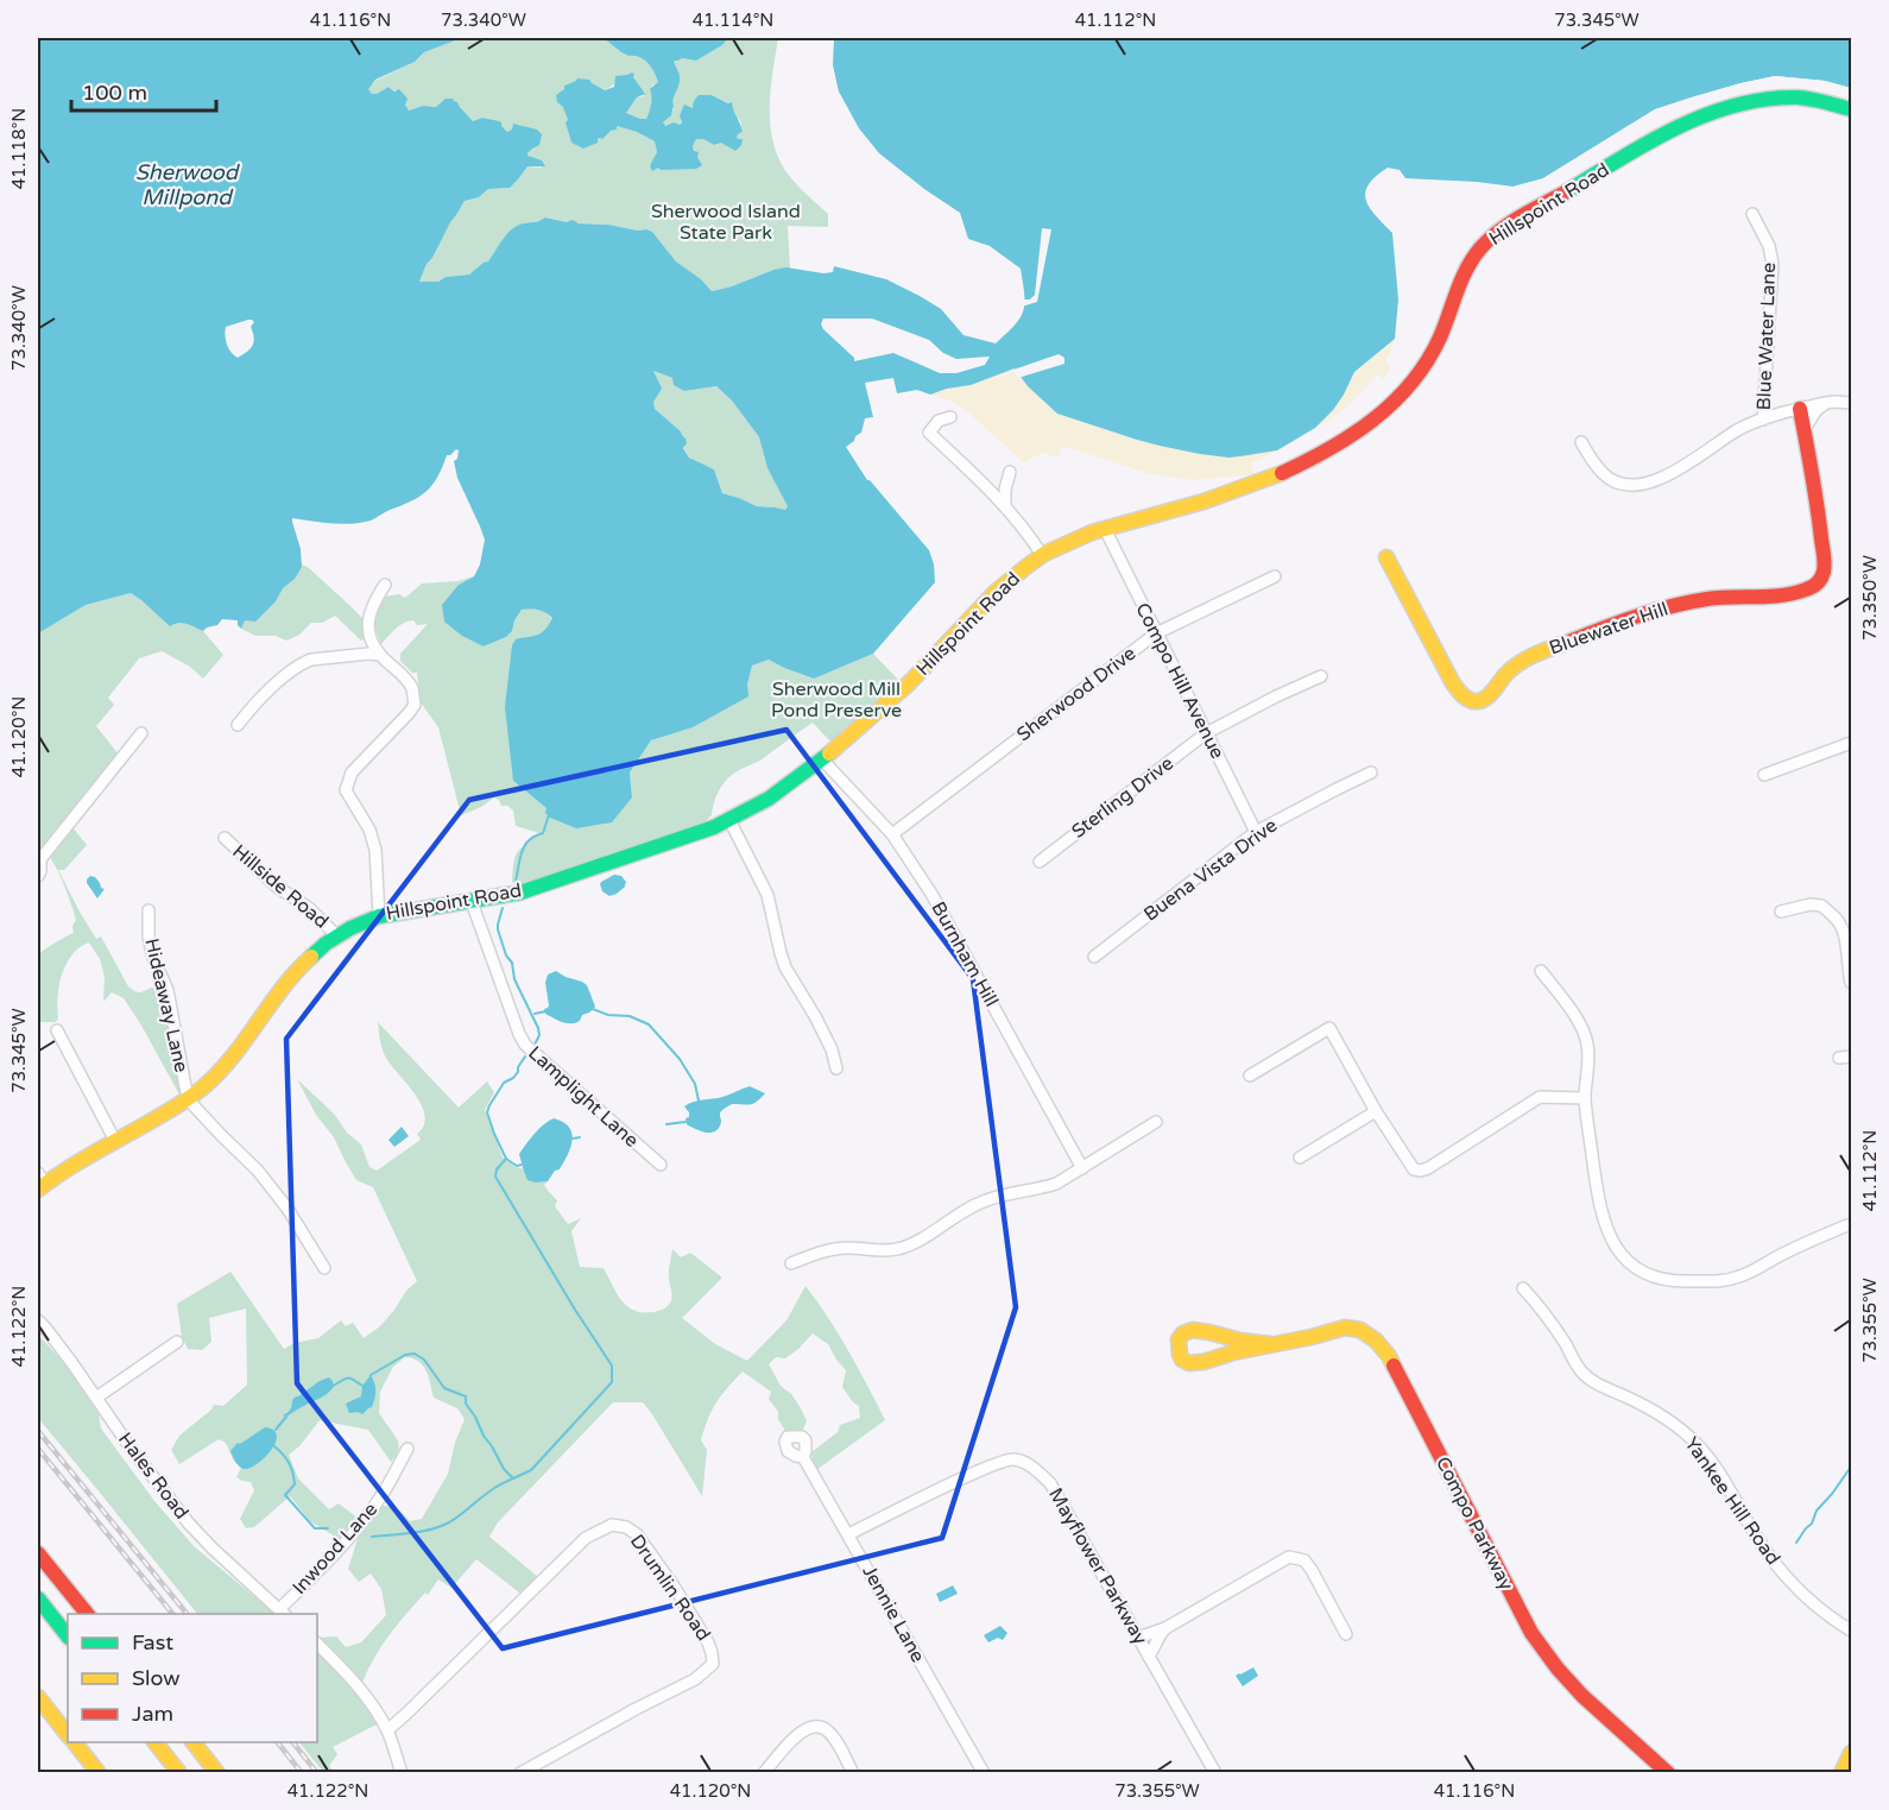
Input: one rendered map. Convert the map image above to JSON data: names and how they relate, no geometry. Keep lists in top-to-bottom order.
{
  "streets": {
    "main road": ["Hillspoint Road", "Bluewater Hill", "Compo Parkway"],
    "street": [
      "Blue Water Lane",
      "Compo Hill Avenue",
      "Sherwood Drive",
      "Sterling Drive",
      "Buena Vista Drive",
      "Hillside Road",
      "Burnham Hill",
      "Hideaway Lane",
      "Lamplight Lane",
      "Hales Road",
      "Yankee Hill Road",
      "Inwood Lane",
      "Mayflower Parkway",
      "Drumlin Road",
      "Jennie Lane"
    ]
  },
  "crossings": [
    ["Hillspoint Road", "Compo Hill Avenue"],
    ["Hillspoint Road", "Hillside Road"],
    ["Hillspoint Road", "Burnham Hill"],
    ["Hillspoint Road", "Hideaway Lane"],
    ["Hillspoint Road", "Lamplight Lane"],
    ["Compo Hill Avenue", "Sherwood Drive"],
    ["Compo Hill Avenue", "Sterling Drive"],
    ["Compo Hill Avenue", "Buena Vista Drive"],
    ["Sherwood Drive", "Burnham Hill"],
    ["Hales Road", "Inwood Lane"],
    ["Mayflower Parkway", "Jennie Lane"]
  ],
  "water": ["Sherwood Millpond"],
  "parks": ["Sherwood Island State Park", "Sherwood Mill Pond Preserve"],
  "legend": ["Fast", "Slow", "Jam"],
  "scale_bar": "100 m",
  "coordinates": [
    "41.116°N",
    "73.340°W",
    "41.114°N",
    "41.112°N",
    "73.345°W",
    "41.118°N",
    "73.350°W",
    "41.120°N",
    "73.355°W",
    "41.122°N"
  ]
}
